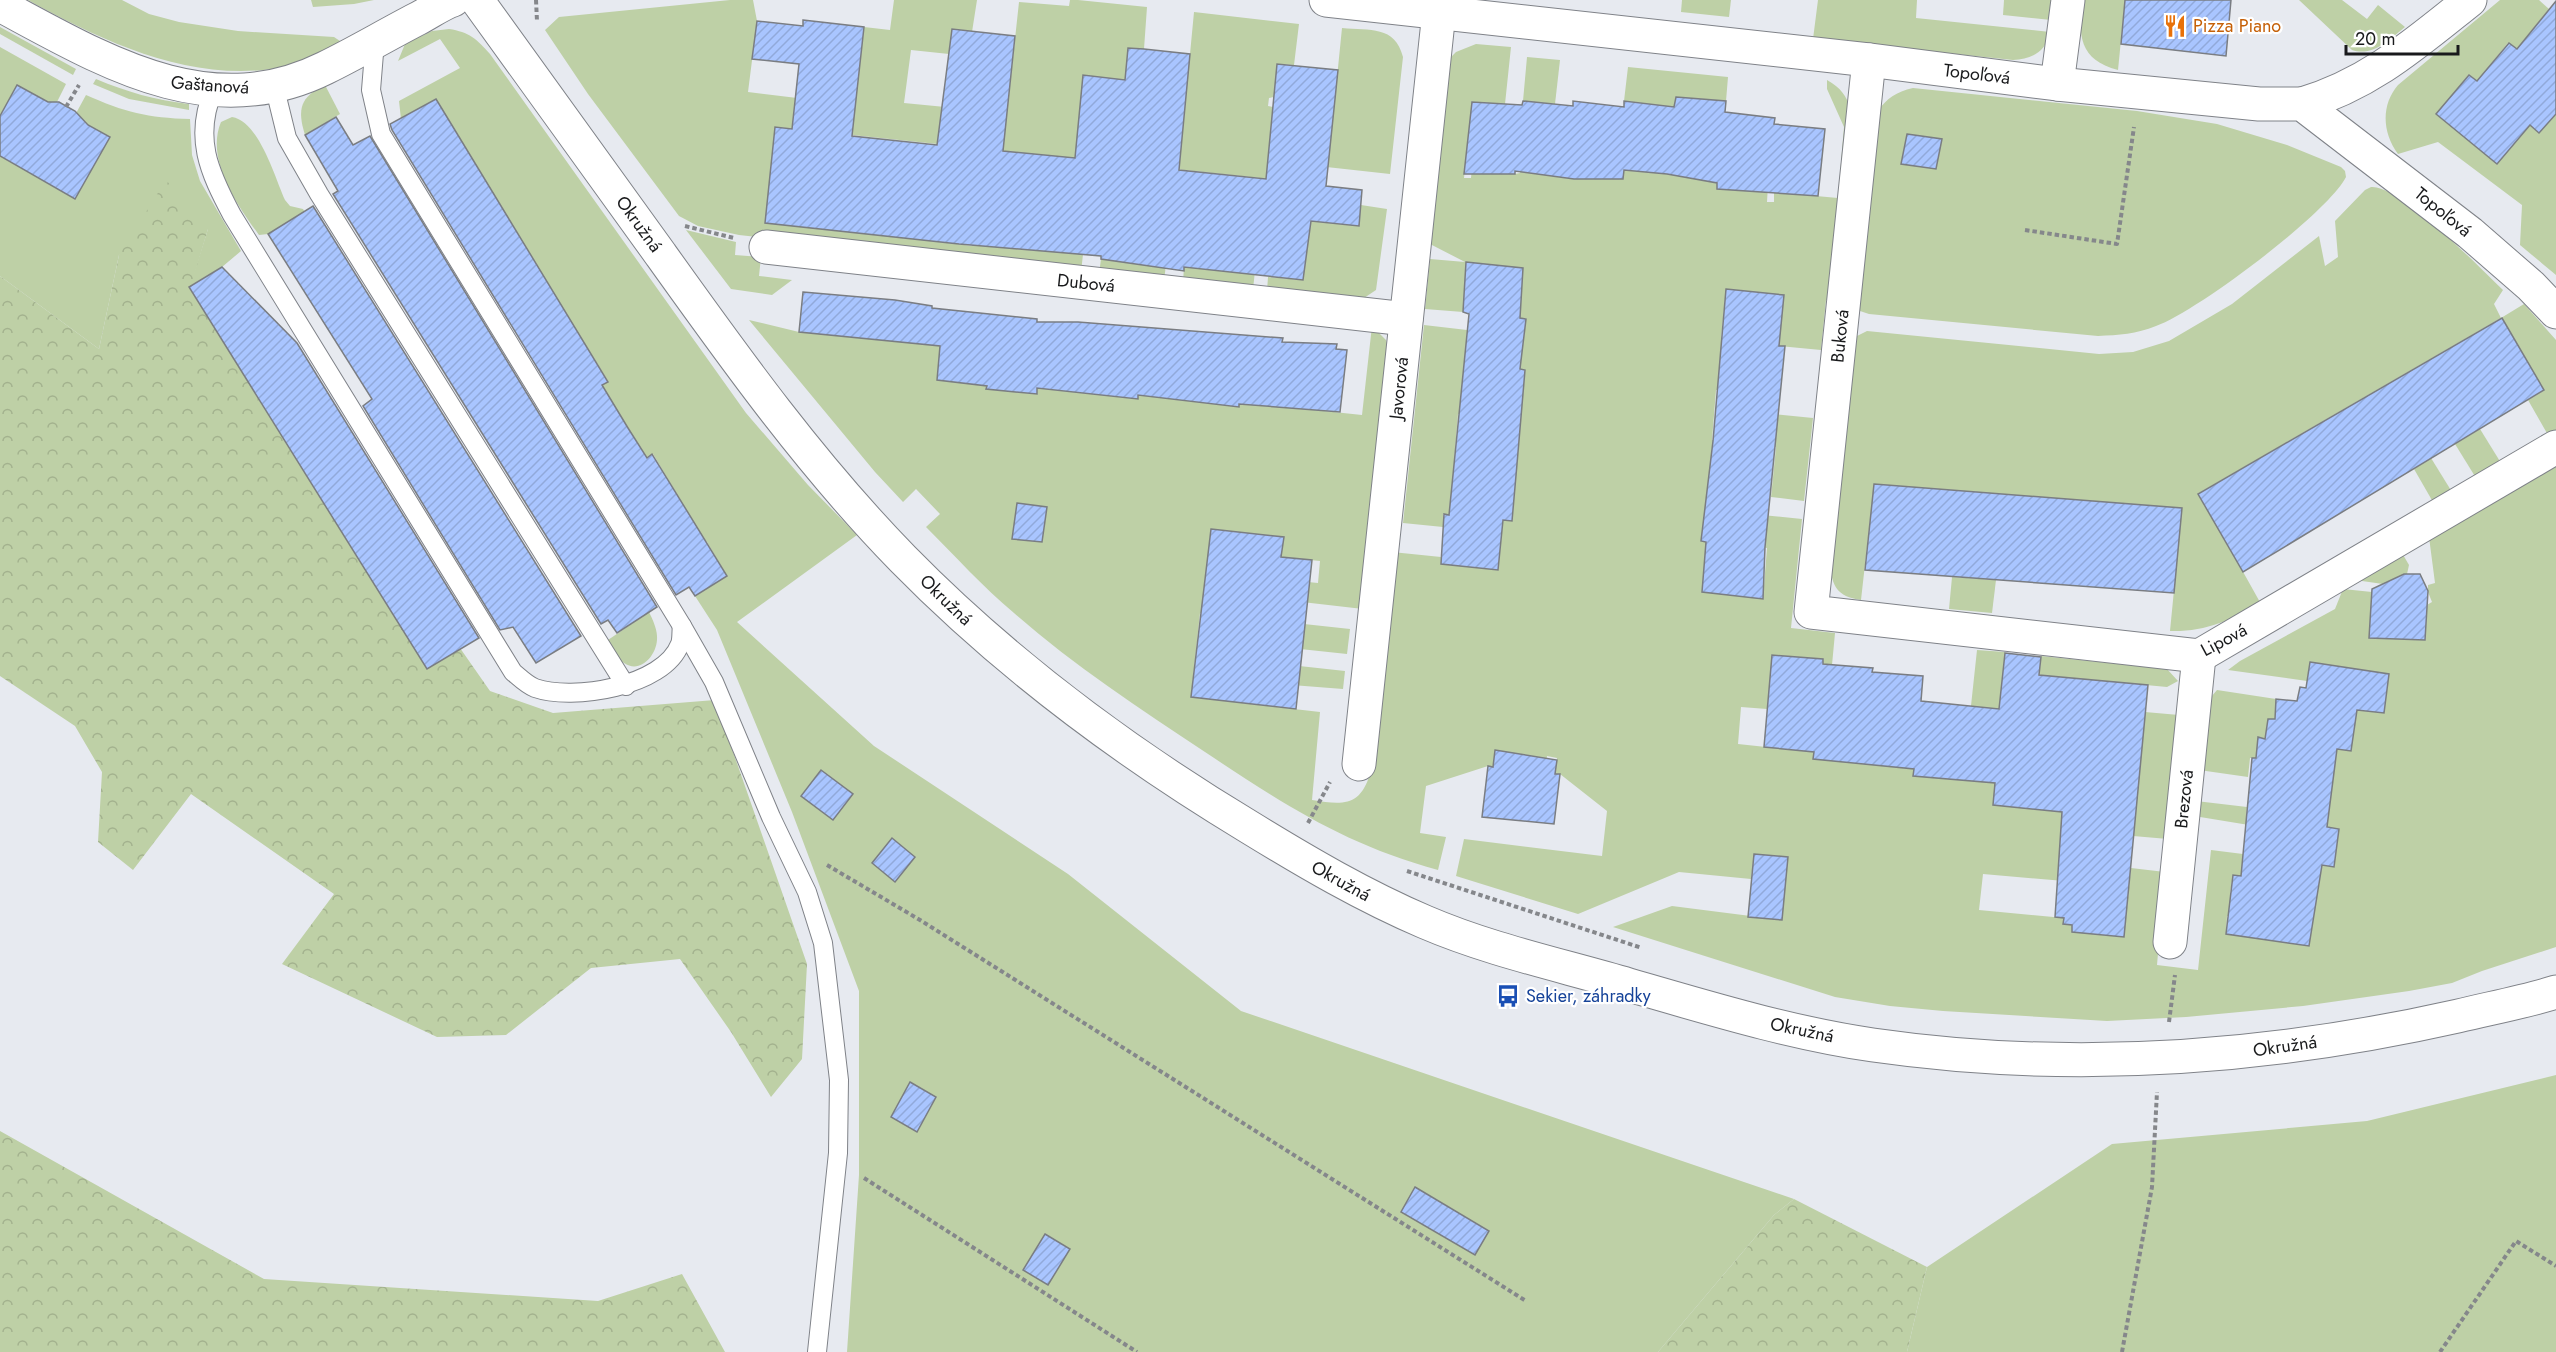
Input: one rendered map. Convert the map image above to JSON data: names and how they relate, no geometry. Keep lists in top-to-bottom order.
{
  "streets": {
    "street": [
      "Topoľová",
      "Gaštanová",
      "Okružná",
      "Dubová",
      "Buková",
      "Javorová",
      "Lipová",
      "Brezová"
    ]
  },
  "crossings": [
    ["Topoľová", "Buková"],
    ["Topoľová", "Javorová"],
    ["Dubová", "Javorová"],
    ["Buková", "Lipová"],
    ["Lipová", "Brezová"]
  ],
  "places": {
    "restaurant": ["Pizza Piano"],
    "bus stop": ["Sekier, záhradky"]
  },
  "scale_bar": "20 m"
}
